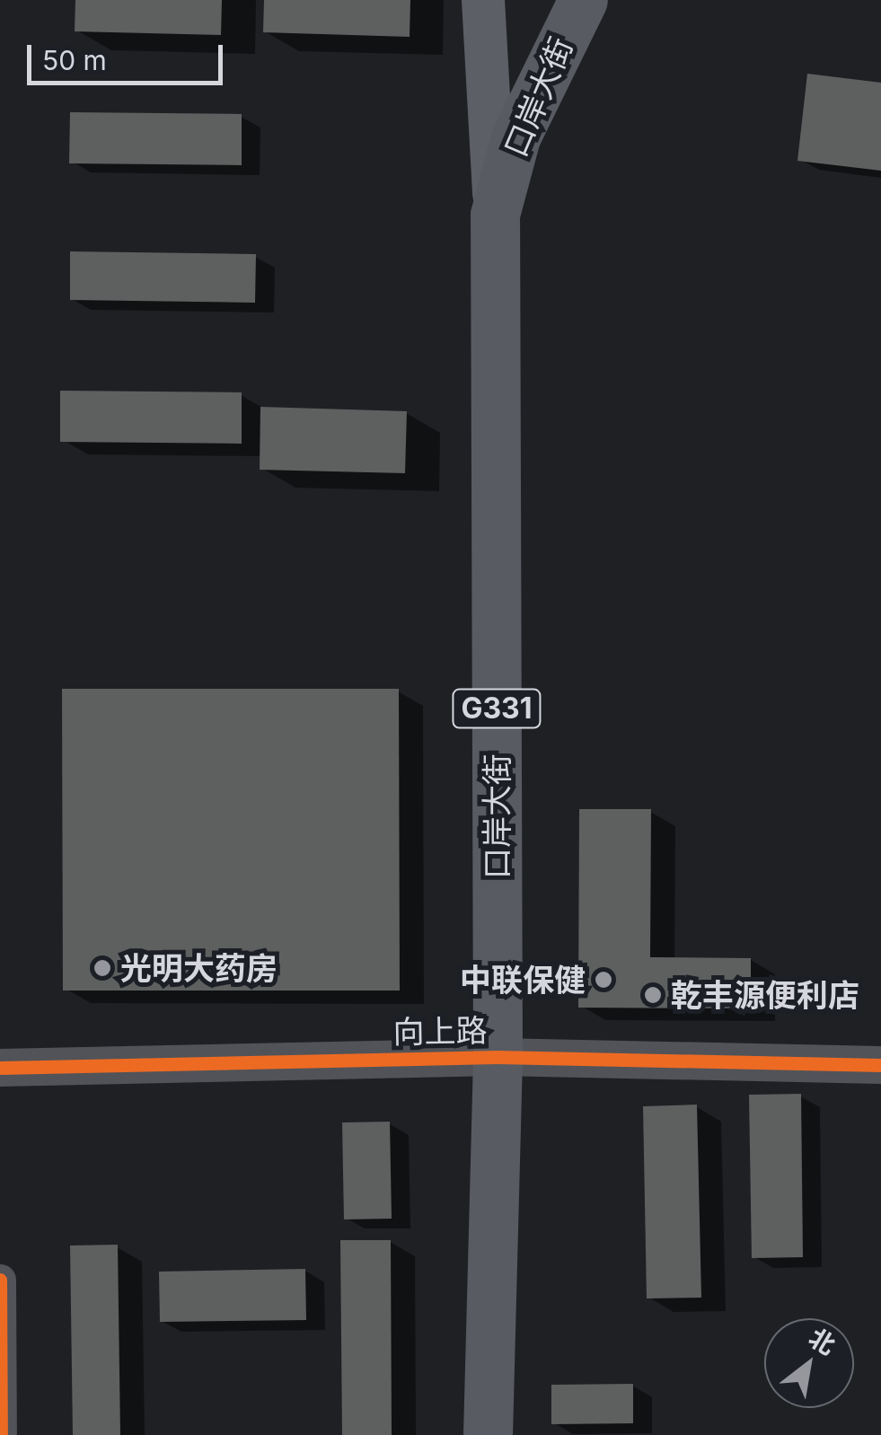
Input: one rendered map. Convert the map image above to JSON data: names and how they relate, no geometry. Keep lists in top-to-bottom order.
{
  "streets": {
    "highway": ["口岸大街", "G331"],
    "street": ["向上路"]
  },
  "crossings": [
    ["口岸大街", "向上路"]
  ],
  "places": ["光明大药房", "中联保健", "乾丰源便利店"],
  "scale_bar": "50 m",
  "north": "top right"
}
